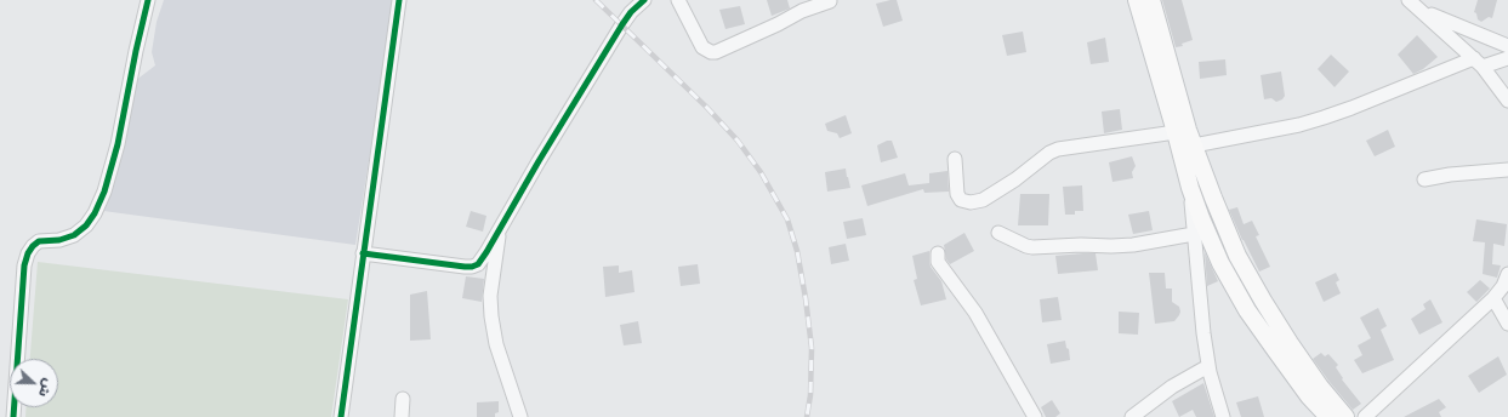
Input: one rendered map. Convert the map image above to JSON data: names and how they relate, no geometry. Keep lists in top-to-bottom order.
{
  "north": "right"
}
